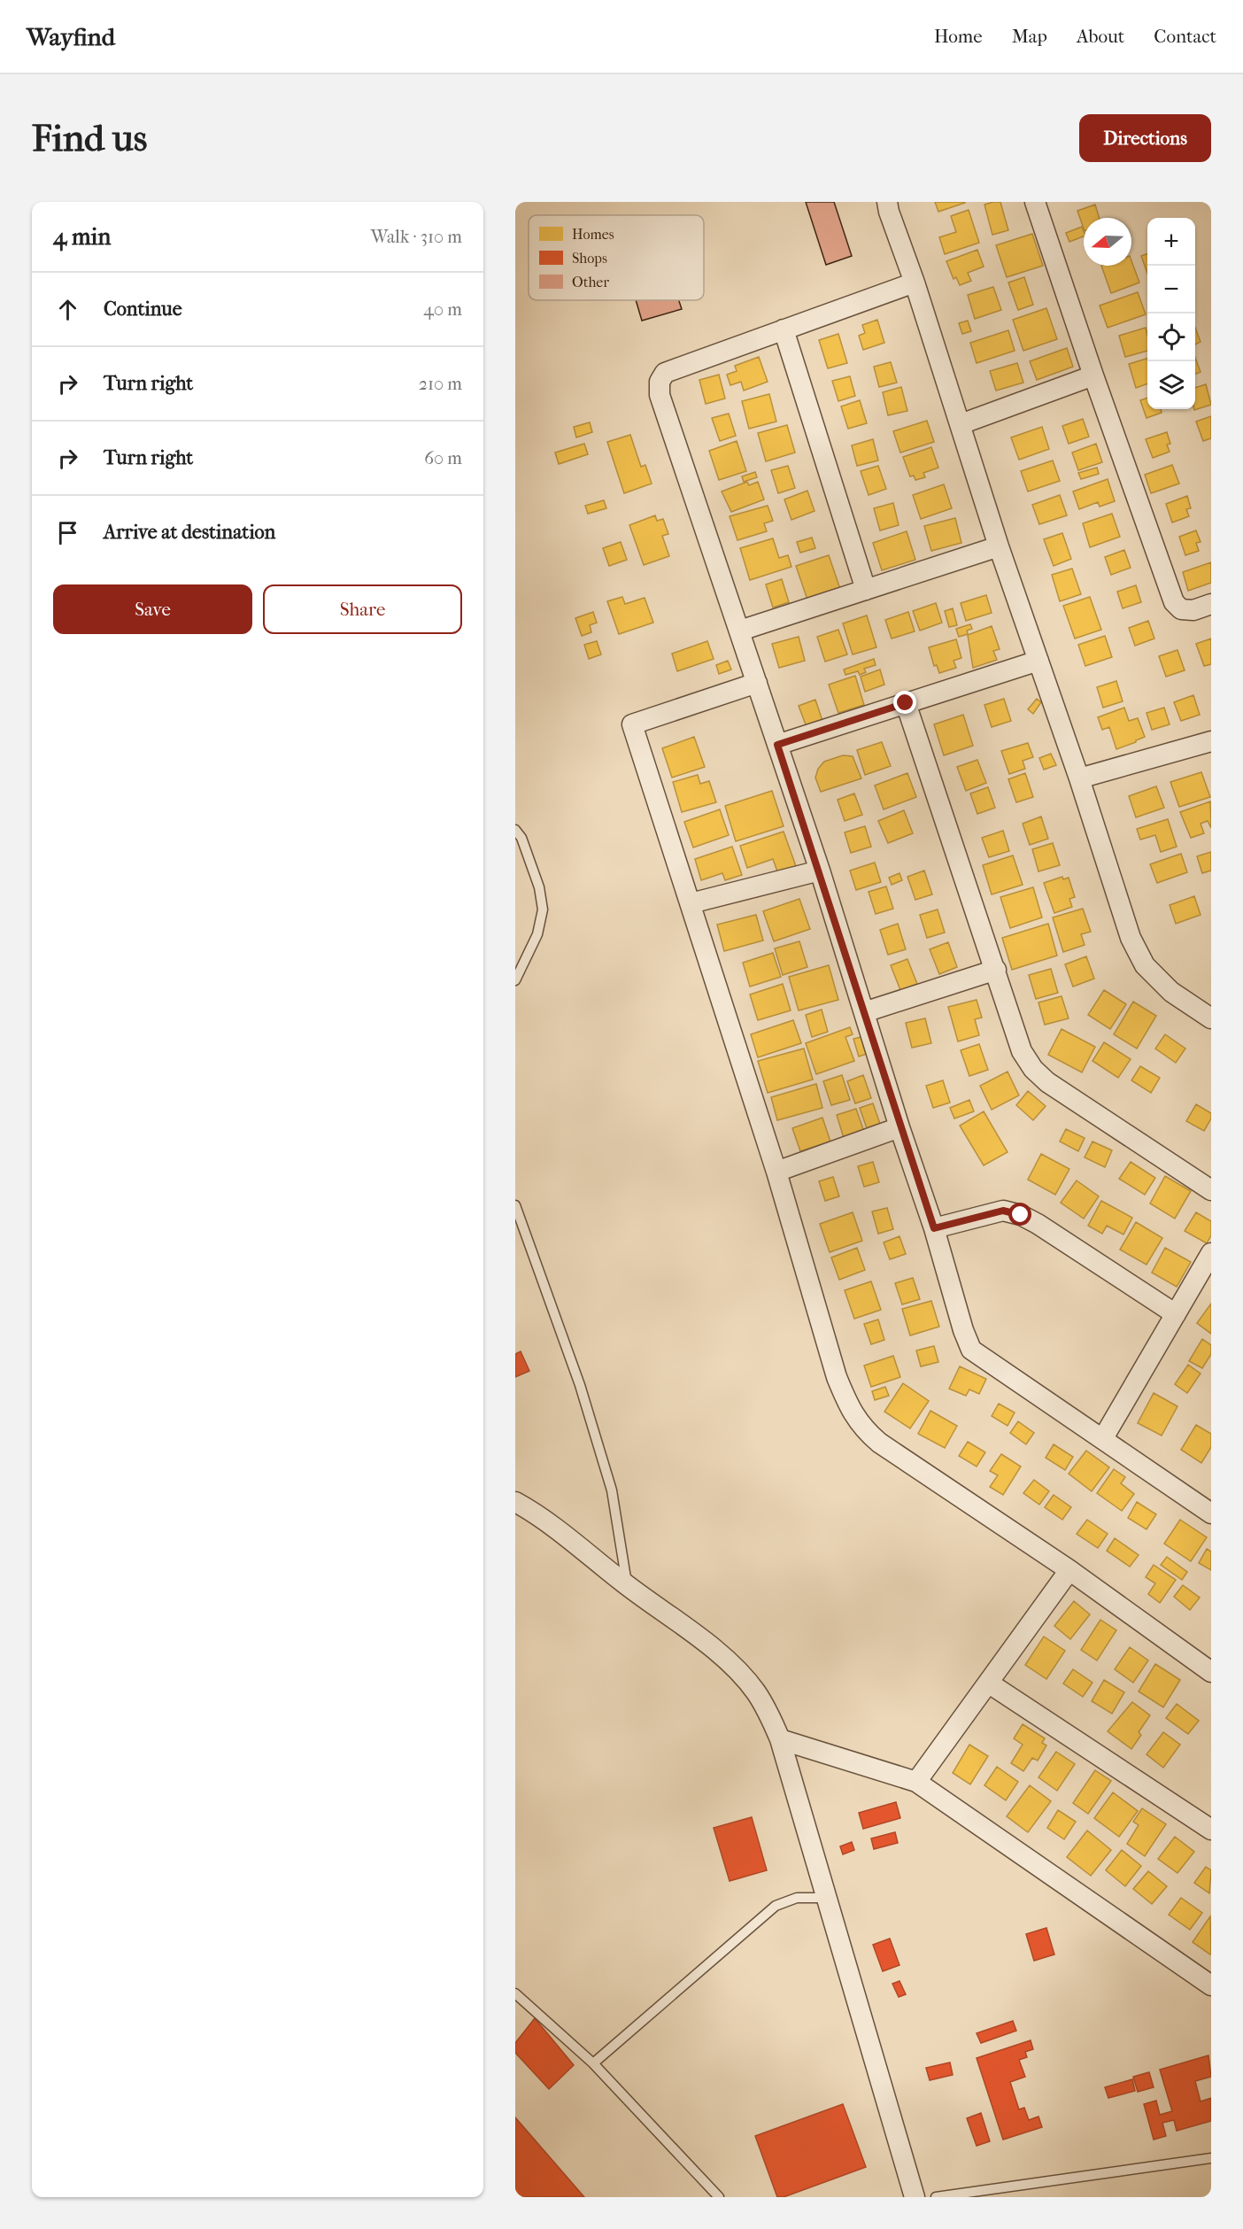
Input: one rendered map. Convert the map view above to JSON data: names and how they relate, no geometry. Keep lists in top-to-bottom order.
{
  "legend": ["Homes", "Shops", "Other"],
  "north": "left",
  "page": {
    "header": "Wayfind",
    "nav": [
      "Home",
      "Map",
      "About",
      "Contact"
    ],
    "buttons": [
      "Directions",
      ["Save", "Share"]
    ],
    "title": "Find us",
    "heading": ["4 min", "Walk · 310 m"],
    "map_buttons": ["+", "−"],
    "list": [
      ["Continue", "40 m"],
      ["Turn right", "210 m"],
      ["Turn right", "60 m"],
      "Arrive at destination"
    ]
  }
}
